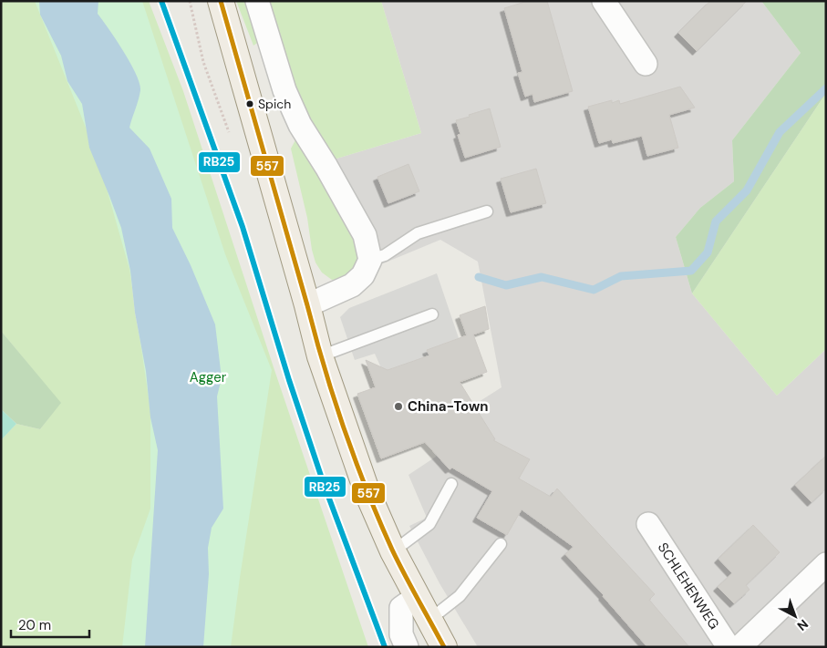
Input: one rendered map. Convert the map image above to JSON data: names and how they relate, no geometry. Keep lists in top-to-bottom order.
{
  "streets": {
    "street": ["SCHLEHENWEG"]
  },
  "parks": ["Agger"],
  "places": ["Spich", "China-Town"],
  "lines": ["transit line RB25", "transit line 557"],
  "scale_bar": "20 m",
  "north": "bottom right"
}
